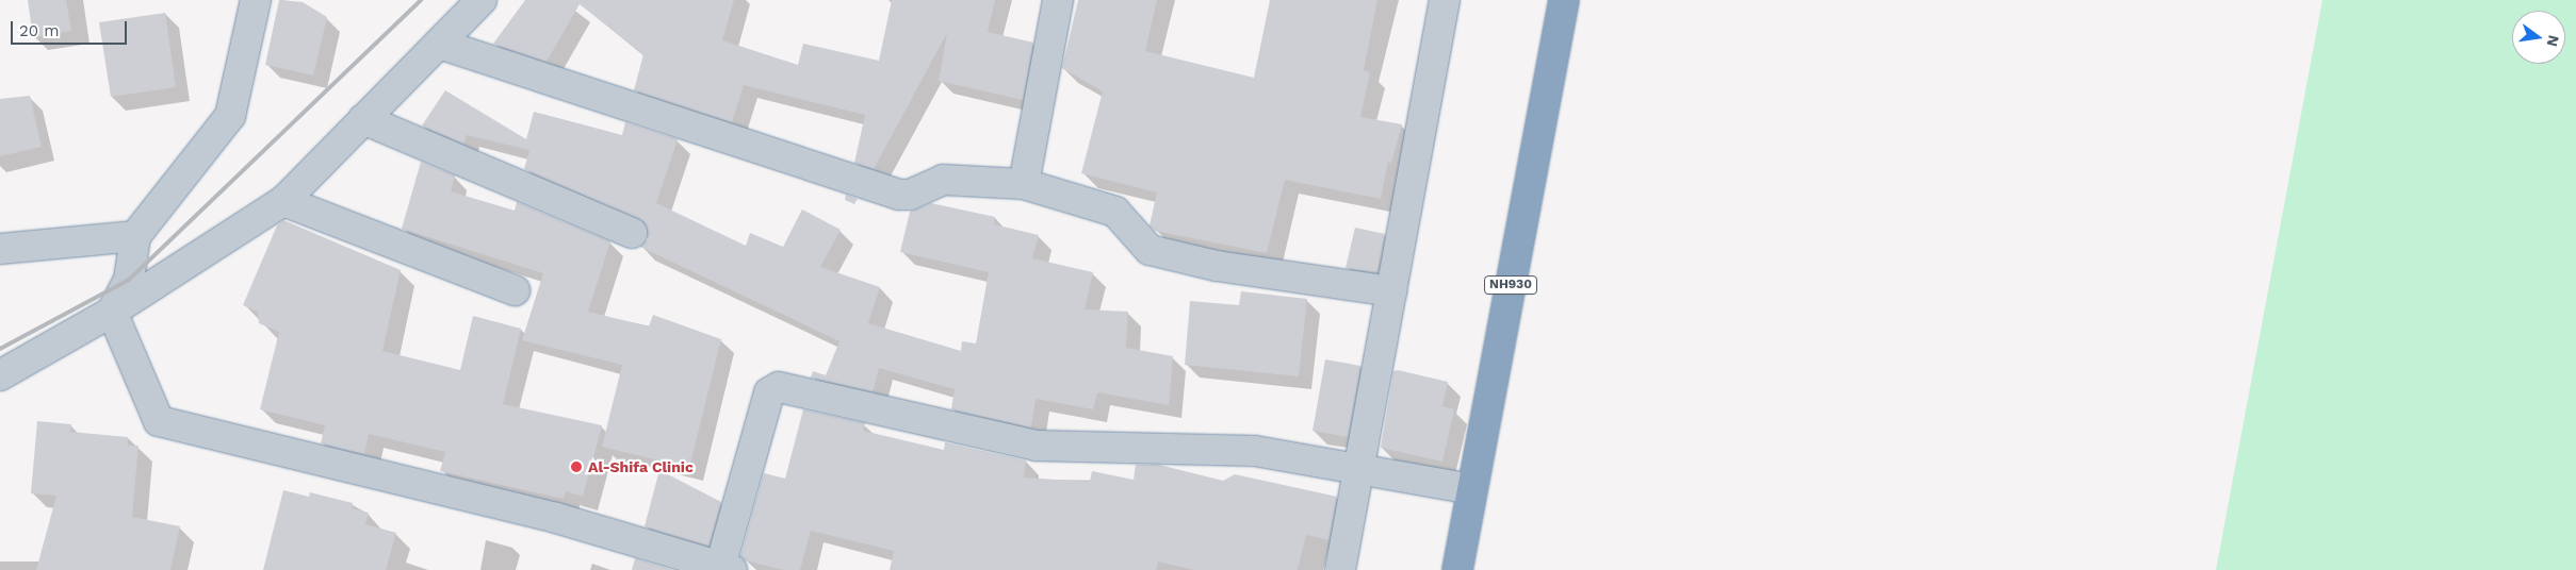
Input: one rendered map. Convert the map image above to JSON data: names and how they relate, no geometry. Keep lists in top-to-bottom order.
{
  "streets": {
    "highway": ["NH930"]
  },
  "places": ["Al-Shifa Clinic"],
  "scale_bar": "20 m",
  "north": "right"
}
